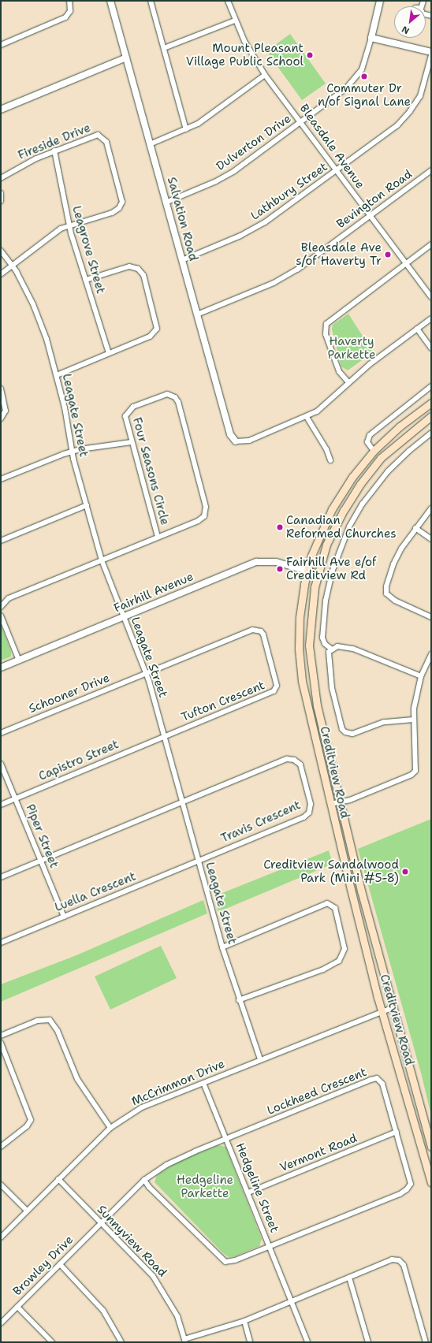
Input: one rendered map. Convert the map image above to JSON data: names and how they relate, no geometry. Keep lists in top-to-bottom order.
{
  "streets": {
    "main road": ["Creditview Road"],
    "street": [
      "Fireside Drive",
      "Dulverton Drive",
      "Bleasdale Avenue",
      "Lathbury Street",
      "Bevington Road",
      "Salvation Road",
      "Leagrove Street",
      "Leagate Street",
      "Four Seasons Circle",
      "Fairhill Avenue",
      "Schooner Drive",
      "Tufton Crescent",
      "Capistro Street",
      "Travis Crescent",
      "Piper Street",
      "Luella Crescent",
      "McCrimmon Drive",
      "Lockheed Crescent",
      "Vermont Road",
      "Hedgeline Street",
      "Sunnyview Road",
      "Browley Drive"
    ]
  },
  "crossings": [
    ["Fireside Drive", "Leagrove Street"],
    ["Dulverton Drive", "Bleasdale Avenue"],
    ["Dulverton Drive", "Salvation Road"],
    ["Bleasdale Avenue", "Lathbury Street"],
    ["Bleasdale Avenue", "Bevington Road"],
    ["Lathbury Street", "Salvation Road"],
    ["Bevington Road", "Salvation Road"],
    ["Leagate Street", "Four Seasons Circle"],
    ["Leagate Street", "Fairhill Avenue"],
    ["Leagate Street", "Schooner Drive"],
    ["Leagate Street", "Tufton Crescent"],
    ["Leagate Street", "Capistro Street"],
    ["Leagate Street", "Travis Crescent"],
    ["Leagate Street", "Luella Crescent"],
    ["Leagate Street", "McCrimmon Drive"],
    ["Fairhill Avenue", "Creditview Road"],
    ["Schooner Drive", "Tufton Crescent"],
    ["Tufton Crescent", "Capistro Street"],
    ["Capistro Street", "Piper Street"],
    ["Creditview Road", "McCrimmon Drive"],
    ["Travis Crescent", "Luella Crescent"],
    ["Piper Street", "Luella Crescent"],
    ["McCrimmon Drive", "Hedgeline Street"],
    ["McCrimmon Drive", "Sunnyview Road"],
    ["Lockheed Crescent", "Vermont Road"],
    ["Lockheed Crescent", "Hedgeline Street"],
    ["Lockheed Crescent", "Browley Drive"],
    ["Vermont Road", "Hedgeline Street"],
    ["Hedgeline Street", "Browley Drive"],
    ["Sunnyview Road", "Browley Drive"]
  ],
  "parks": ["Haverty Parkette", "Hedgeline Parkette"],
  "places": [
    "Mount Pleasant Village Public School",
    "Commuter Dr n/of Signal Lane",
    "Bleasdale Ave s/of Haverty Tr",
    "Canadian Reformed Churches",
    "Fairhill Ave e/of Creditview Rd",
    "Creditview Sandalwood Park (Mini #5-8)"
  ],
  "north": "bottom left"
}
